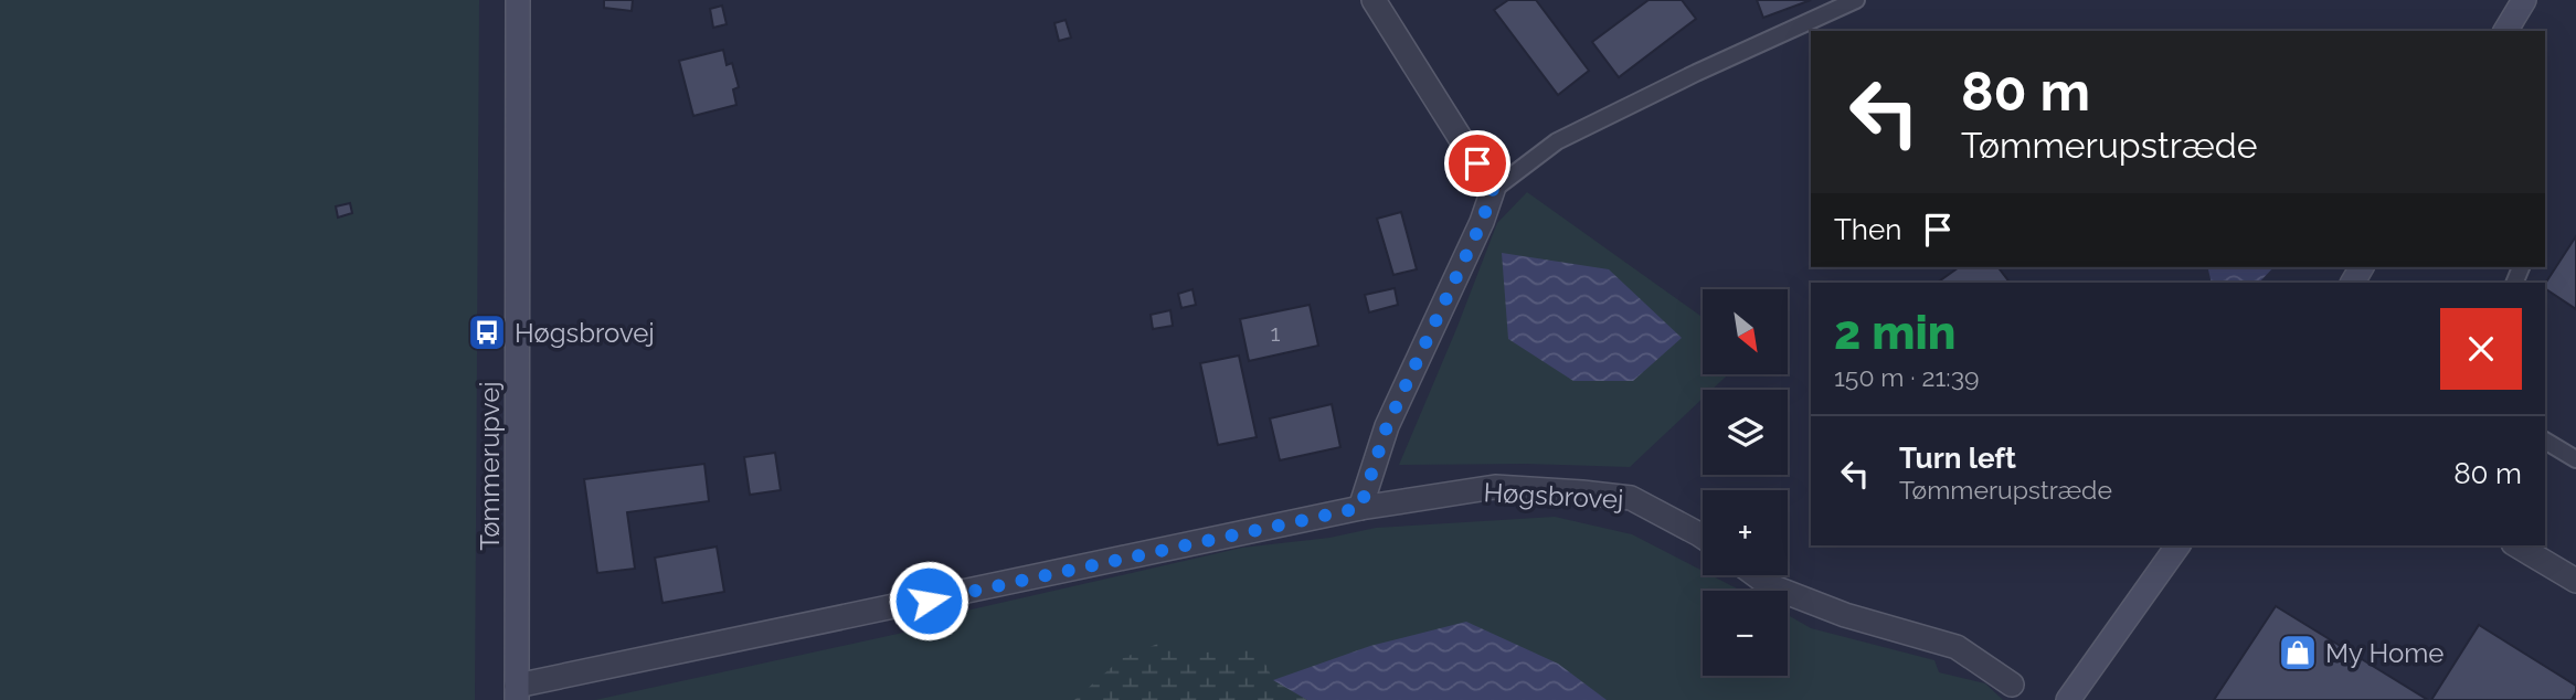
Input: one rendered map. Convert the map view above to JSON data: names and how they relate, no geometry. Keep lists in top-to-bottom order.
{
  "streets": {
    "street": ["Tømmerupvej", "Høgsbrovej"]
  },
  "crossings": [
    ["Tømmerupvej", "Høgsbrovej"]
  ],
  "places": {
    "bus stop": ["Høgsbrovej"],
    "shop": ["My Home"]
  },
  "house_numbers": ["1"],
  "north": "bottom right",
  "page": {
    "turn": ["80 m", "Tømmerupstræde"],
    "then": "Then",
    "heading": ["2 min", "150 m · 21:39"],
    "map_buttons": ["+", "−"],
    "list": [
      {
        "name": "Turn left",
        "note": "Tømmerupstræde",
        "value": "80 m"
      }
    ]
  }
}
